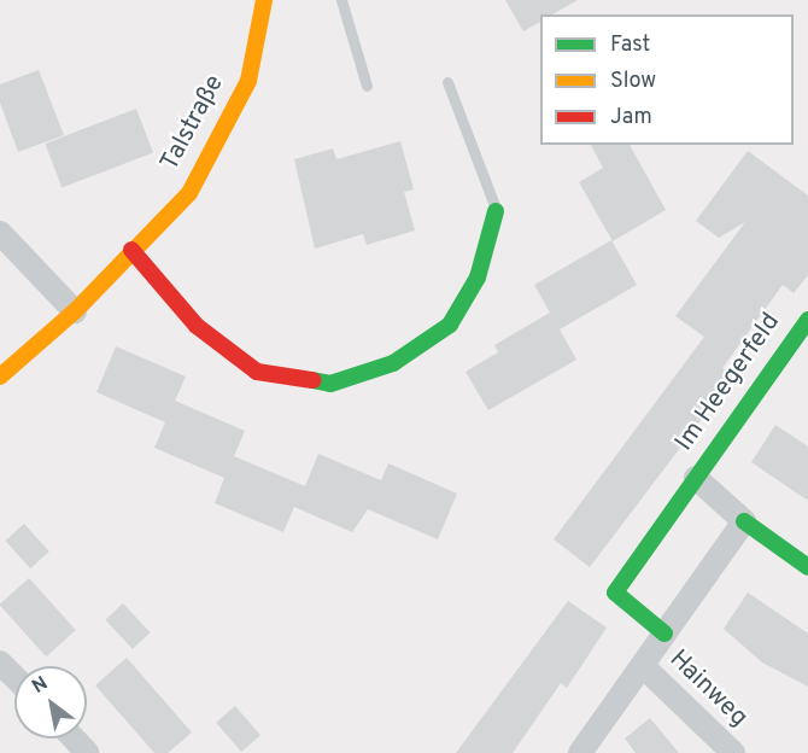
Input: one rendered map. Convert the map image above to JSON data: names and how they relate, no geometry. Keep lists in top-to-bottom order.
{
  "streets": {
    "street": ["Talstraße", "Im Heegerfeld", "Hainweg"]
  },
  "legend": ["Fast", "Slow", "Jam"],
  "north": "top left"
}
